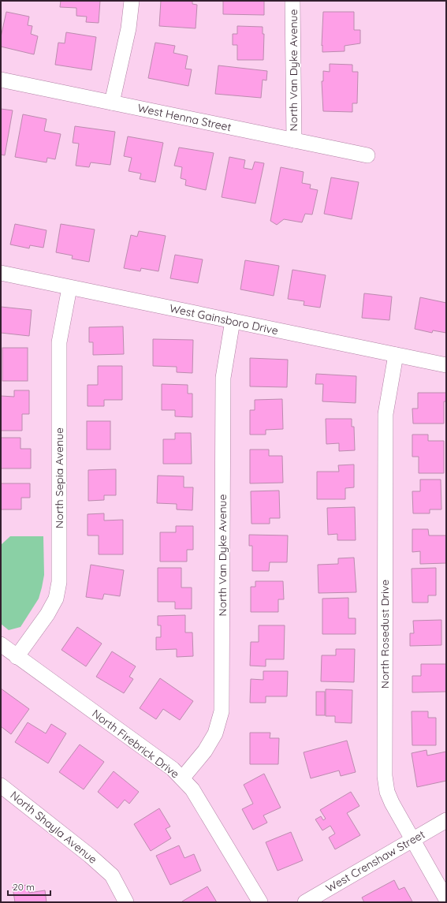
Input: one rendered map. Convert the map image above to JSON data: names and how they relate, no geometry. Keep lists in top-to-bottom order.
{
  "streets": {
    "street": [
      "North Van Dyke Avenue",
      "West Henna Street",
      "West Gainsboro Drive",
      "North Sepia Avenue",
      "North Rosedust Drive",
      "North Firebrick Drive",
      "North Shayla Avenue",
      "West Crenshaw Street"
    ]
  },
  "crossings": [
    ["North Van Dyke Avenue", "West Henna Street"],
    ["North Van Dyke Avenue", "West Gainsboro Drive"],
    ["North Van Dyke Avenue", "North Firebrick Drive"],
    ["West Gainsboro Drive", "North Sepia Avenue"],
    ["West Gainsboro Drive", "North Rosedust Drive"],
    ["North Sepia Avenue", "North Firebrick Drive"],
    ["North Rosedust Drive", "West Crenshaw Street"]
  ],
  "scale_bar": "20 m"
}
